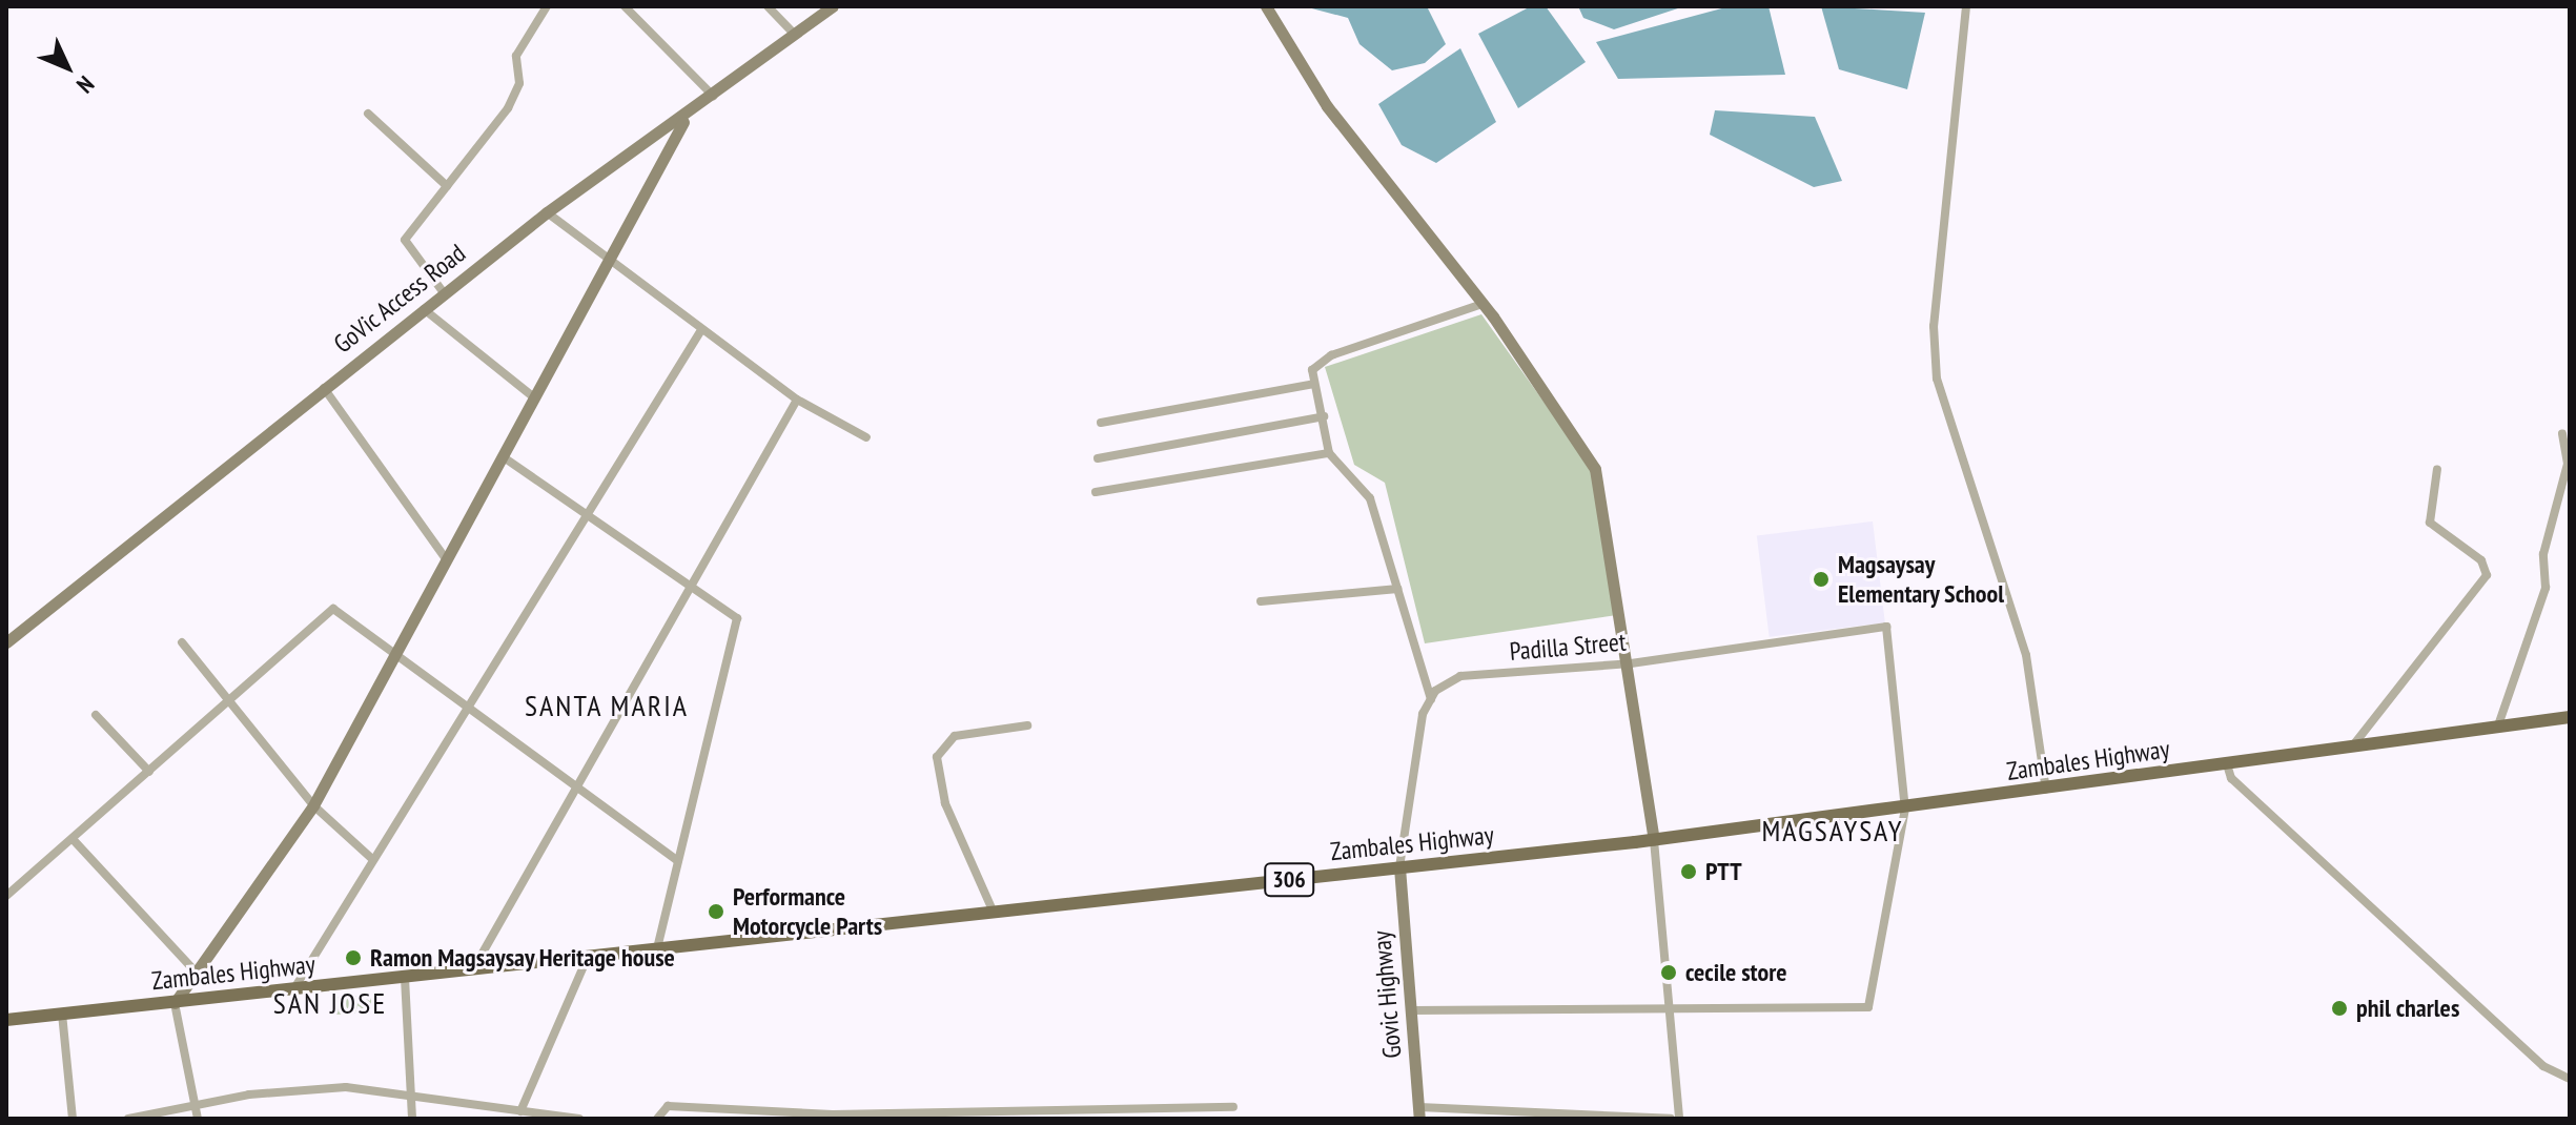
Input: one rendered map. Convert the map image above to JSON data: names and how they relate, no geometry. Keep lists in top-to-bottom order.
{
  "streets": {
    "main road": ["Zambales Highway", "306"],
    "street": ["GoVic Access Road", "Padilla Street", "Govic Highway"]
  },
  "crossings": [
    ["Padilla Street", "Zambales Highway"],
    ["Zambales Highway", "Govic Highway"]
  ],
  "districts": ["SANTA MARIA", "MAGSAYSAY", "SAN JOSE"],
  "places": [
    "Magsaysay Elementary School",
    "PTT",
    "Performance Motorcycle Parts",
    "Ramon Magsaysay Heritage house",
    "cecile store",
    "phil charles"
  ],
  "north": "bottom right"
}
